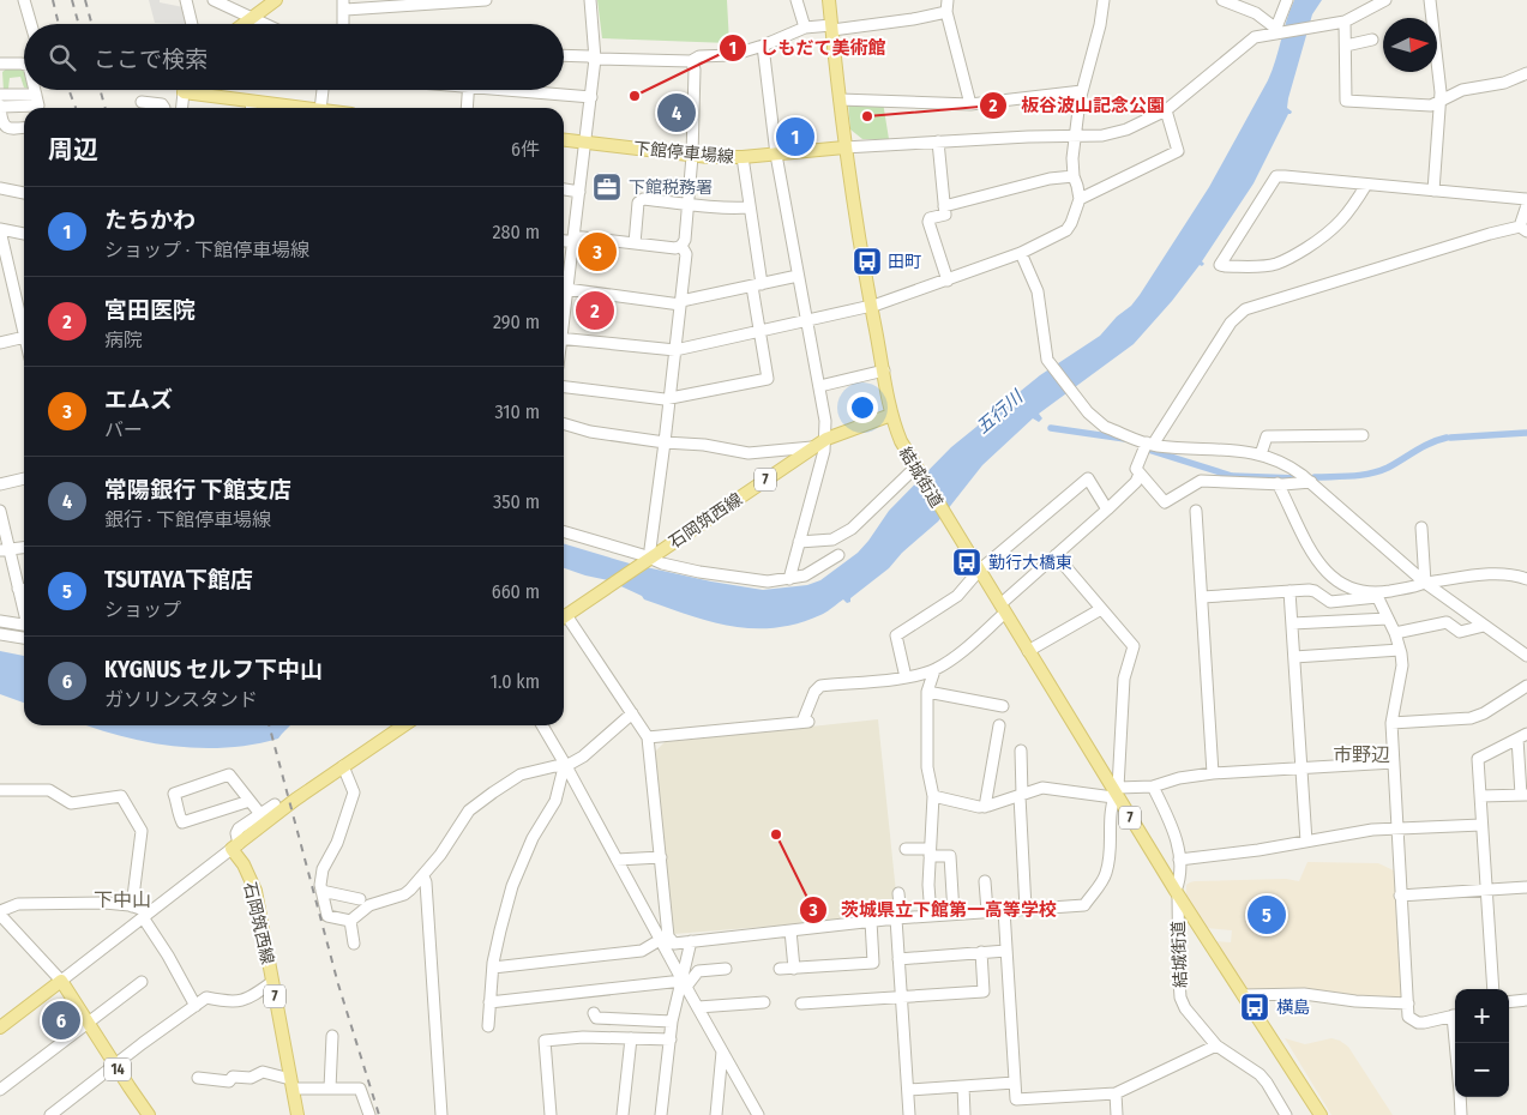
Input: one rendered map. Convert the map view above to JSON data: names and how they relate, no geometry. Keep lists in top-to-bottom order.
{
  "streets": {
    "main road": [
      "下館停車場線",
      "結城街道",
      "7",
      "石岡筑西線",
      "14"
    ]
  },
  "crossings": [
    ["下館停車場線", "結城街道"],
    ["結城街道", "石岡筑西線"]
  ],
  "districts": ["市野辺", "下中山"],
  "water": ["五行川"],
  "places": {
    "other": ["しもだて美術館", "板谷波山記念公園", "茨城県立下館第一高等学校"],
    "office": ["下館税務署"],
    "bus stop": ["田町", "勤行大橋東", "横島"]
  },
  "north": "right",
  "page": {
    "search": "ここで検索",
    "pins": [
      "4",
      "1",
      "3",
      "2",
      "5",
      "6"
    ],
    "heading": ["周辺", "6件"],
    "list": [
      {
        "mark": "1",
        "name": "たちかわ",
        "note": "ショップ · 下館停車場線",
        "value": "280 m"
      },
      {
        "mark": "2",
        "name": "宮田医院",
        "note": "病院",
        "value": "290 m"
      },
      {
        "mark": "3",
        "name": "エムズ",
        "note": "バー",
        "value": "310 m"
      },
      {
        "mark": "4",
        "name": "常陽銀行 下館支店",
        "note": "銀行 · 下館停車場線",
        "value": "350 m"
      },
      {
        "mark": "5",
        "name": "TSUTAYA下館店",
        "note": "ショップ",
        "value": "660 m"
      },
      {
        "mark": "6",
        "name": "KYGNUS セルフ下中山",
        "note": "ガソリンスタンド",
        "value": "1.0 km"
      }
    ],
    "map_buttons": ["+", "−"]
  }
}
